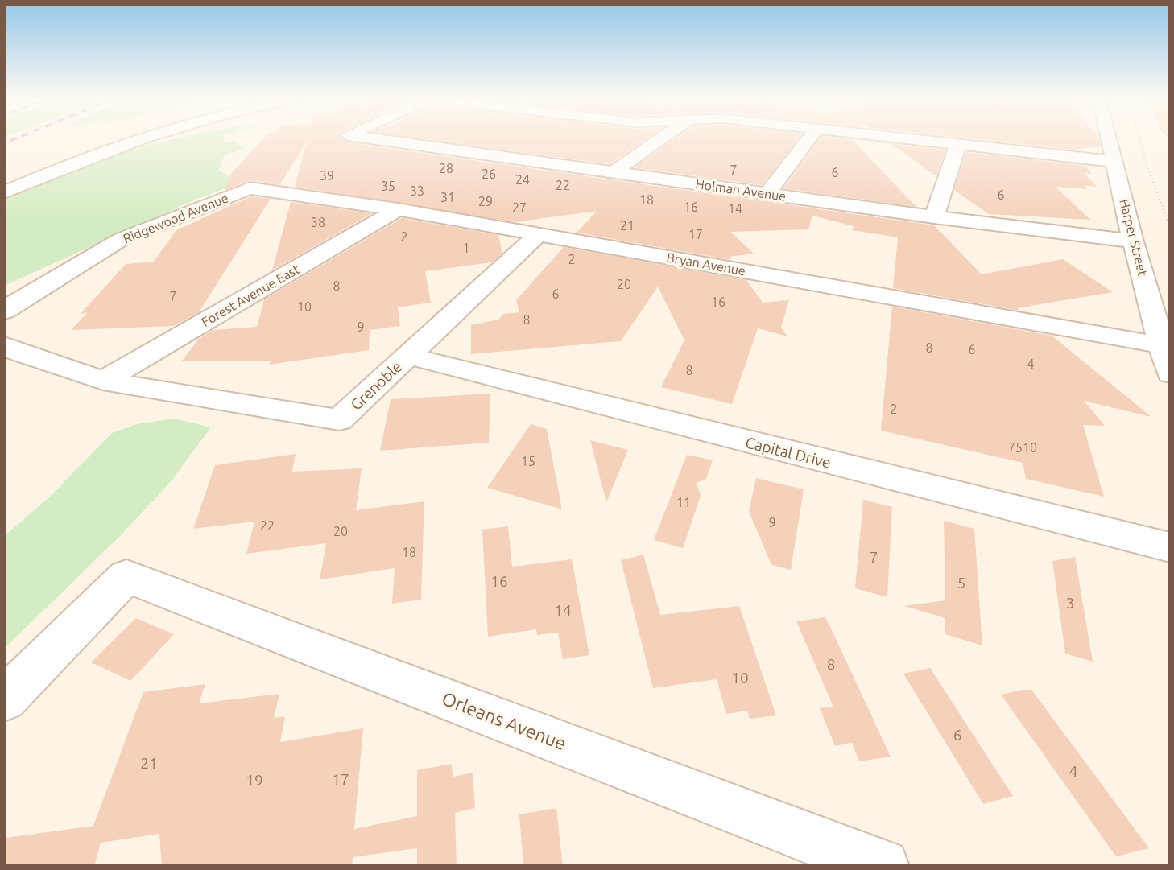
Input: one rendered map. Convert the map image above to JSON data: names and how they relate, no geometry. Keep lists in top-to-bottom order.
{
  "streets": {
    "street": [
      "Holman Avenue",
      "Ridgewood Avenue",
      "Harper Street",
      "Bryan Avenue",
      "Forest Avenue East",
      "Grenoble",
      "Capital Drive",
      "Orleans Avenue"
    ]
  },
  "crossings": [
    ["Holman Avenue", "Harper Street"],
    ["Ridgewood Avenue", "Bryan Avenue"],
    ["Harper Street", "Bryan Avenue"],
    ["Bryan Avenue", "Forest Avenue East"],
    ["Bryan Avenue", "Grenoble"],
    ["Forest Avenue East", "Grenoble"],
    ["Grenoble", "Capital Drive"]
  ],
  "house_numbers": [
    "28",
    "7",
    "6",
    "26",
    "39",
    "24",
    "22",
    "35",
    "33",
    "6",
    "31",
    "18",
    "29",
    "16",
    "27",
    "14",
    "38",
    "21",
    "17",
    "2",
    "1",
    "2",
    "20",
    "8",
    "6",
    "7",
    "16",
    "10",
    "8",
    "9",
    "8",
    "6",
    "4",
    "8",
    "2",
    "7510",
    "15",
    "11",
    "9",
    "22",
    "20",
    "18",
    "7",
    "16",
    "5",
    "3",
    "14",
    "8",
    "10",
    "6",
    "21",
    "4",
    "17",
    "19"
  ]
}
